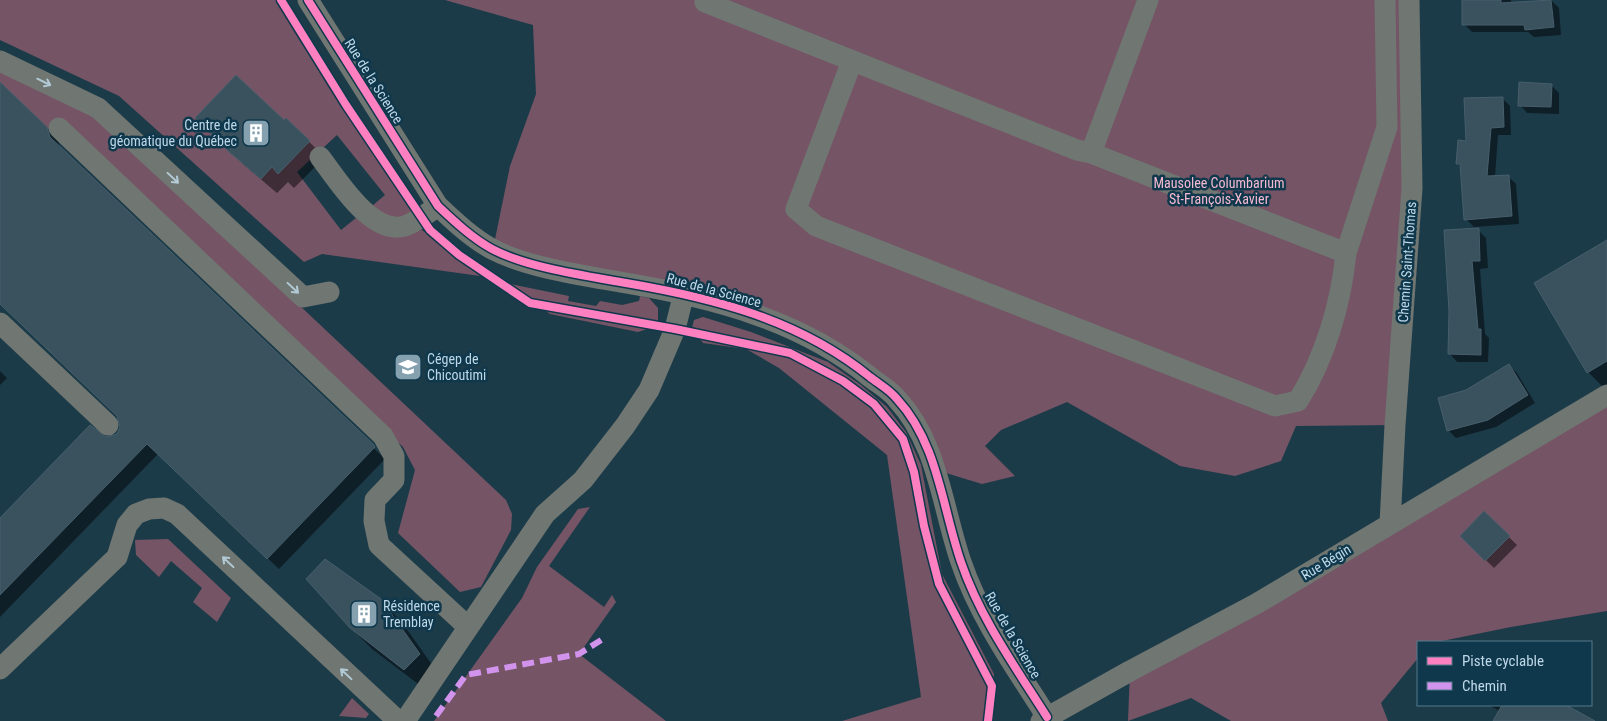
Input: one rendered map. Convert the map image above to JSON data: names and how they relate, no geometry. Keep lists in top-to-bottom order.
{
  "streets": {
    "street": ["Rue de la Science", "Chemin Saint-Thomas", "Rue Bégin"]
  },
  "crossings": [
    ["Rue de la Science", "Rue Bégin"],
    ["Chemin Saint-Thomas", "Rue Bégin"]
  ],
  "parks": ["Mausolee Columbarium St-François-Xavier"],
  "places": {
    "building": ["Centre de géomatique du Québec", "Résidence Tremblay"],
    "school or university": ["Cégep de Chicoutimi"]
  },
  "legend": ["Piste cyclable", "Chemin"]
}
